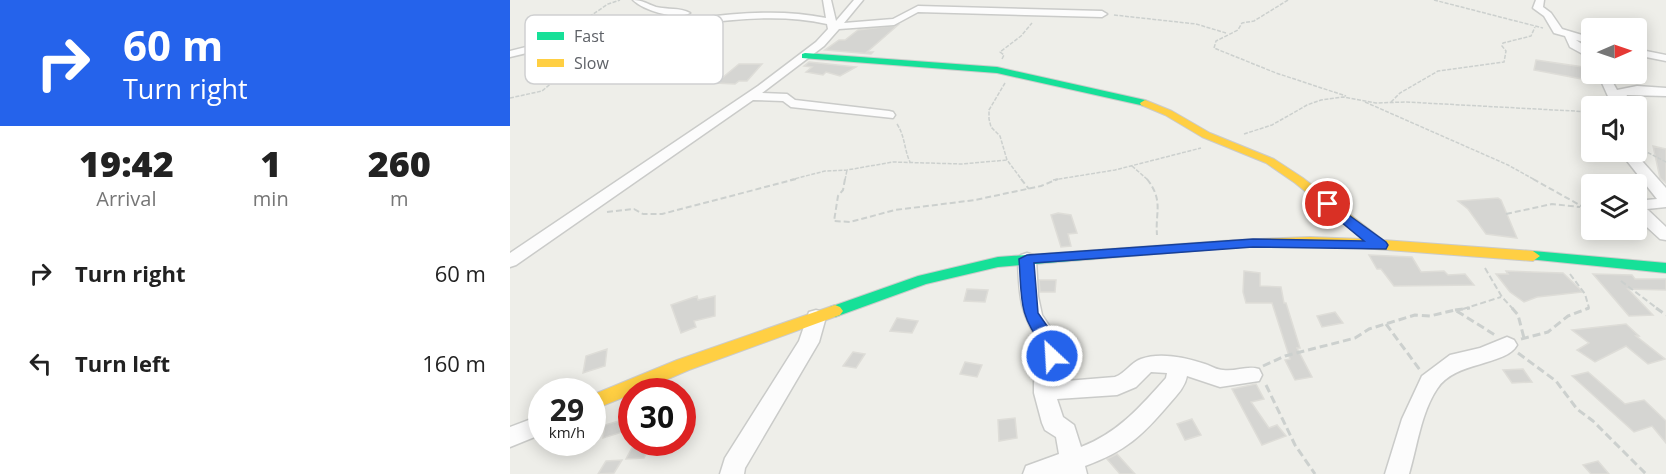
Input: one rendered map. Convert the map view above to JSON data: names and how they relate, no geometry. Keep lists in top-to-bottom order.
{
  "legend": ["Fast", "Slow"],
  "north": "right",
  "page": {
    "turn": ["60 m", "Turn right"],
    "eta": [
      "19:42",
      "Arrival",
      "1",
      "min",
      "260",
      "m"
    ],
    "list": [
      {
        "name": "Turn right",
        "value": "60 m"
      },
      {
        "name": "Turn left",
        "value": "160 m"
      }
    ],
    "speed": "29 km/h",
    "limit": "30"
  }
}
